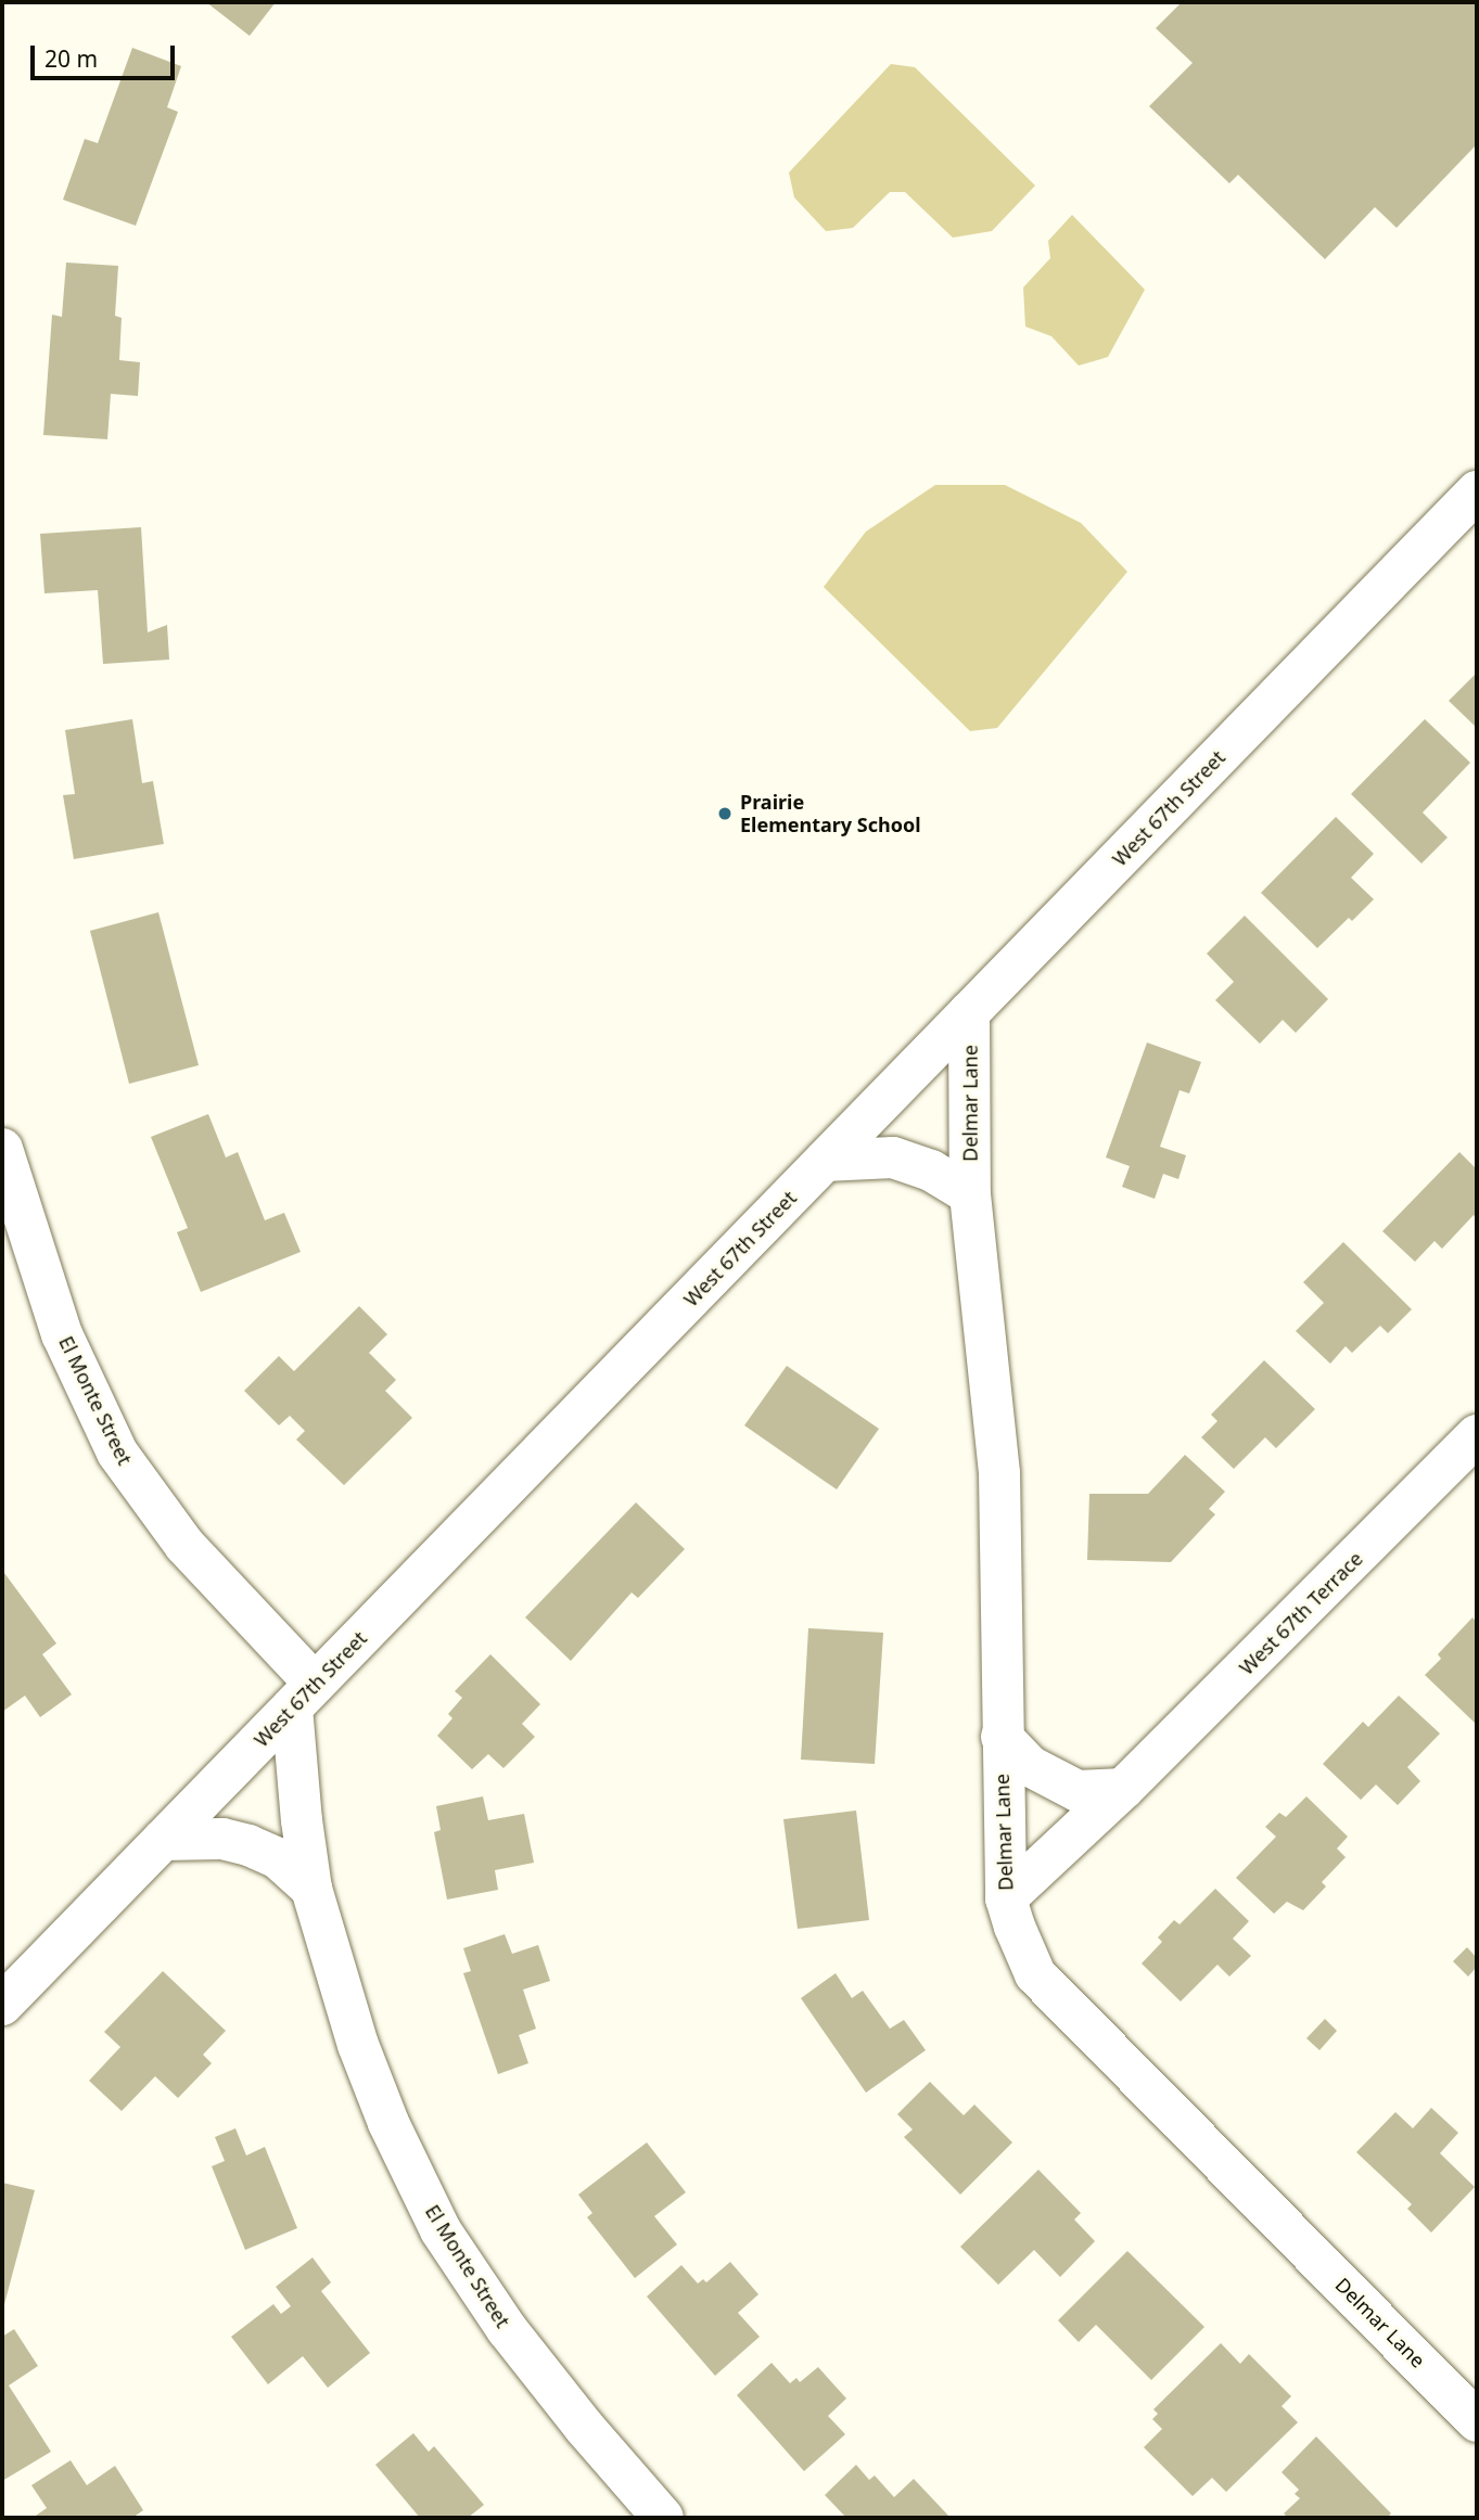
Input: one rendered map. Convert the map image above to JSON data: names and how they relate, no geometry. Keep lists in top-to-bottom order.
{
  "streets": {
    "street": [
      "West 67th Street",
      "Delmar Lane",
      "El Monte Street",
      "West 67th Terrace"
    ]
  },
  "crossings": [
    ["West 67th Street", "Delmar Lane"],
    ["West 67th Street", "El Monte Street"],
    ["Delmar Lane", "West 67th Terrace"]
  ],
  "places": ["Prairie Elementary School"],
  "scale_bar": "20 m"
}
